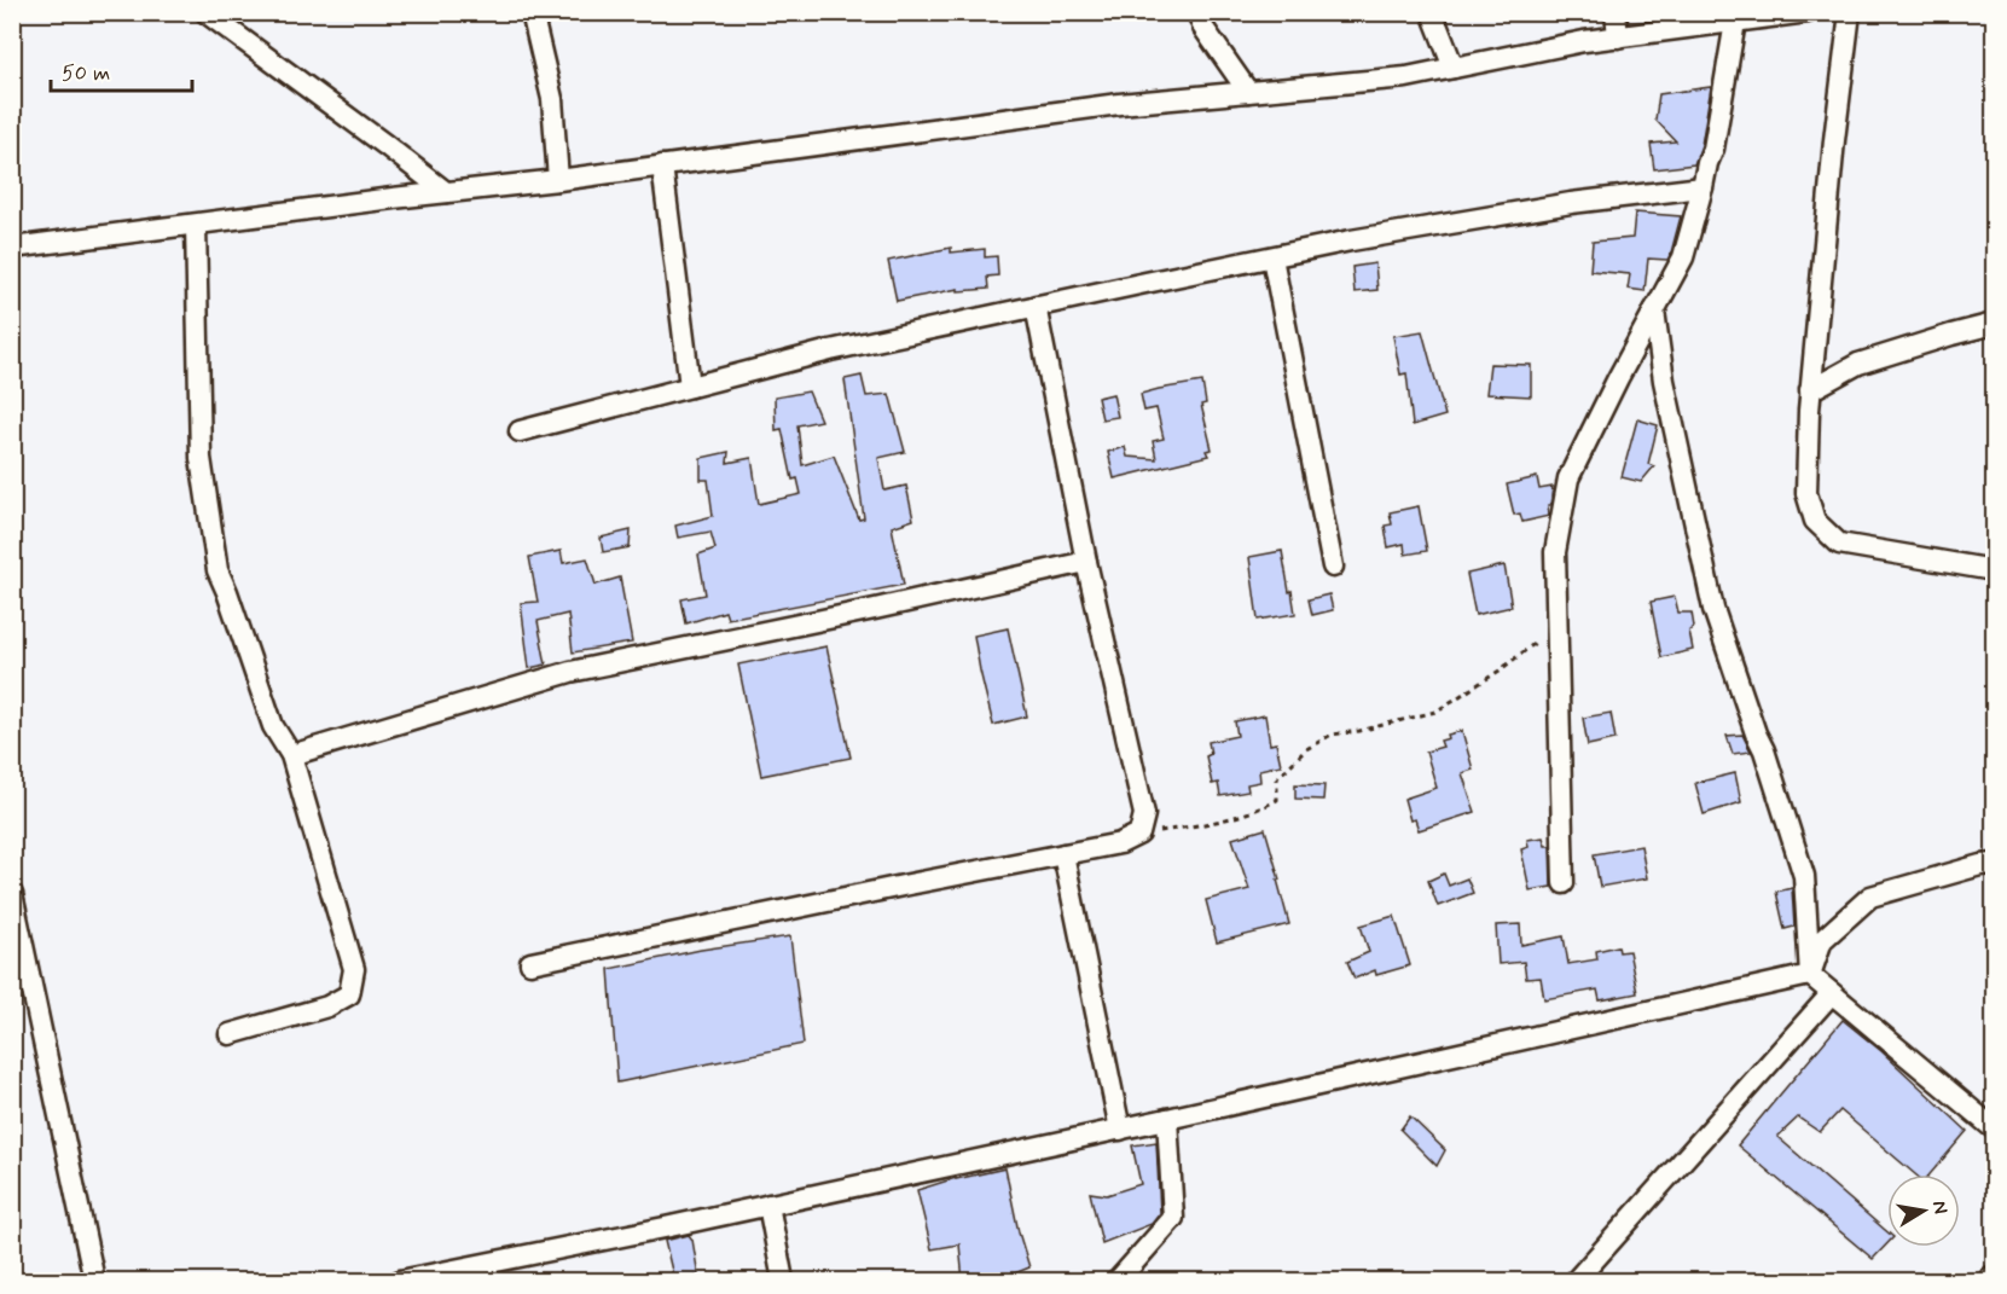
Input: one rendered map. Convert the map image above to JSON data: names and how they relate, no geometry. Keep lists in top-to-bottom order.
{
  "scale_bar": "50 m",
  "north": "right"
}
